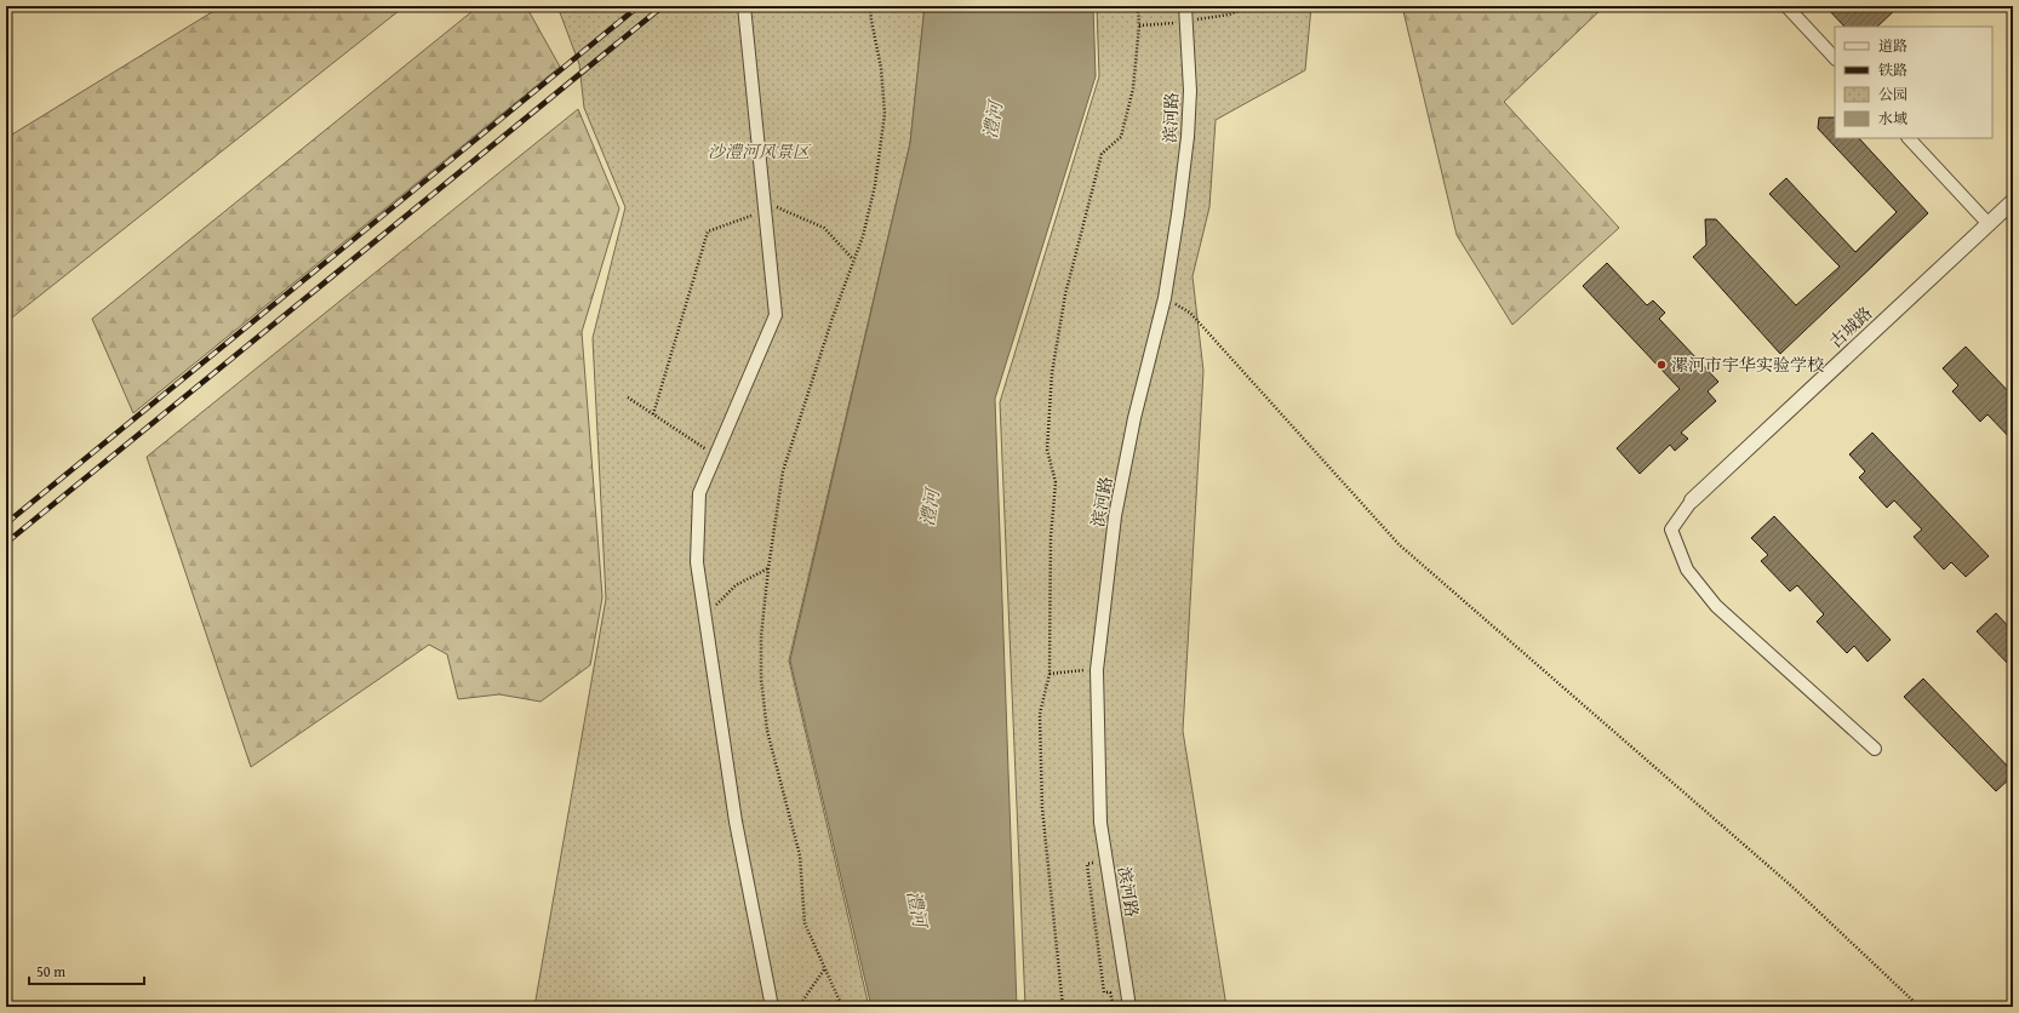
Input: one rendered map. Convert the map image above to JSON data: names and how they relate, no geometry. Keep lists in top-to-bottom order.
{
  "streets": {
    "street": ["滨河路", "古城路"]
  },
  "water": ["澧河"],
  "parks": ["沙澧河风景区"],
  "places": ["漯河市宇华实验学校"],
  "legend": [
    "道路",
    "铁路",
    "公园",
    "水域"
  ],
  "scale_bar": "50 m"
}
